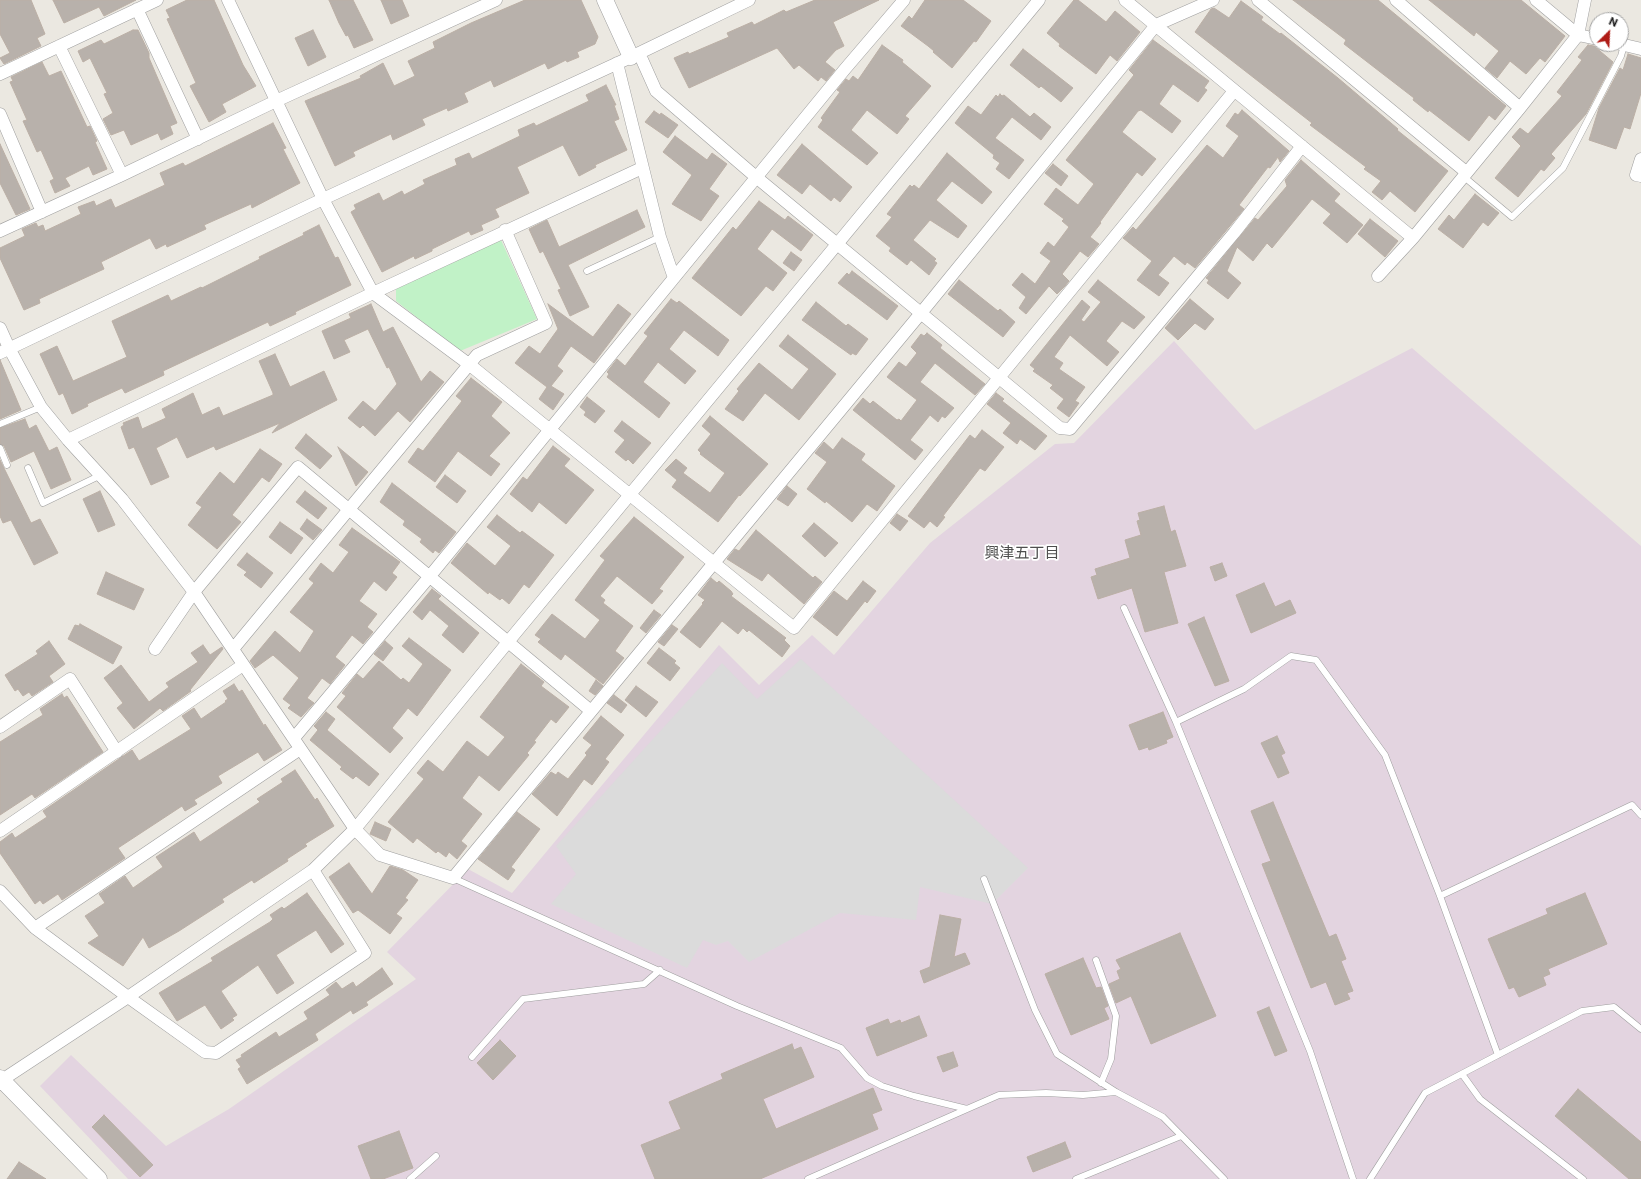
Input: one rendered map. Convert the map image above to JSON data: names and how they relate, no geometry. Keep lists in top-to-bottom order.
{
  "districts": ["興津五丁目"],
  "north": "top right"
}
